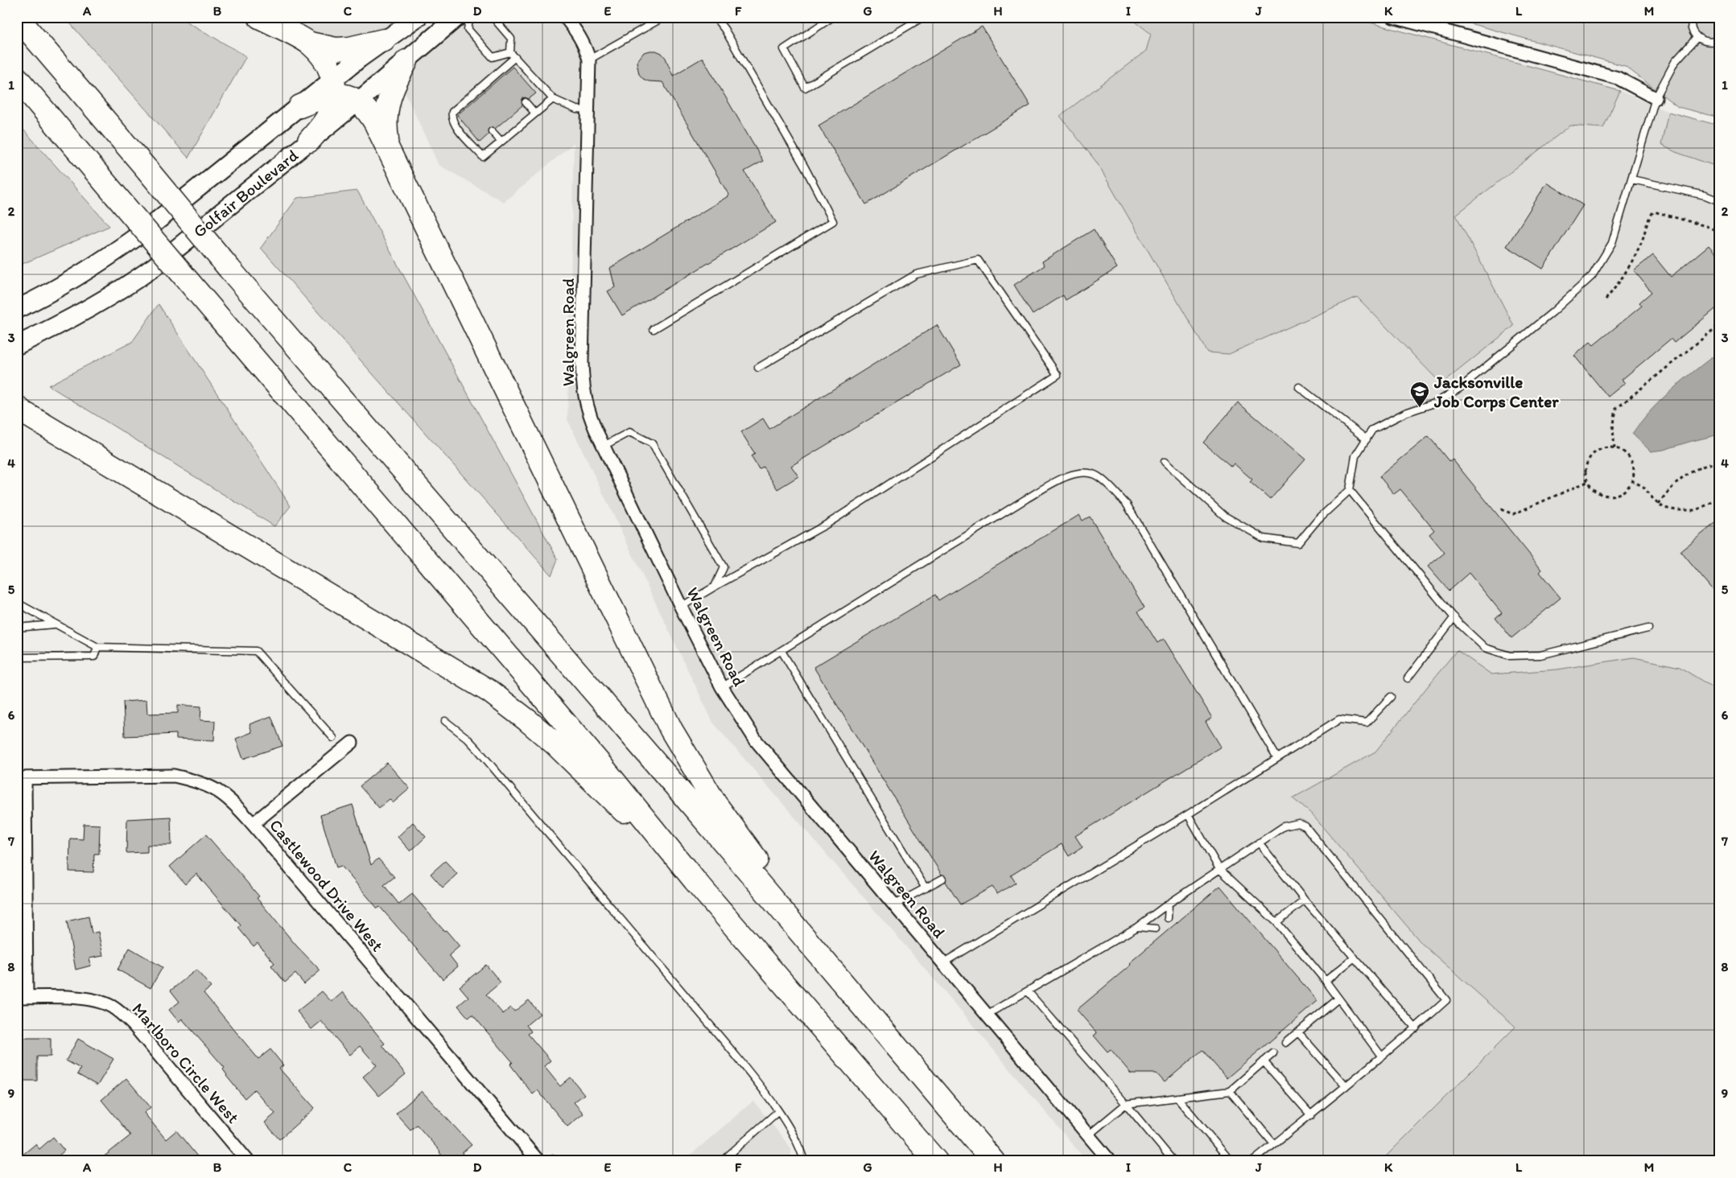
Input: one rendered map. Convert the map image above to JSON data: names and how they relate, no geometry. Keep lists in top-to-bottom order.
{
  "streets": {
    "main road": ["Golfair Boulevard"],
    "street": ["Walgreen Road", "Castlewood Drive West", "Marlboro Circle West"]
  },
  "places": {
    "school or university": ["Jacksonville Job Corps Center"]
  },
  "grid": {
    "columns": [
      "A",
      "B",
      "C",
      "D",
      "E",
      "F",
      "G",
      "H",
      "I",
      "J",
      "K",
      "L",
      "M"
    ],
    "rows": [
      "1",
      "2",
      "3",
      "4",
      "5",
      "6",
      "7",
      "8",
      "9"
    ]
  }
}
